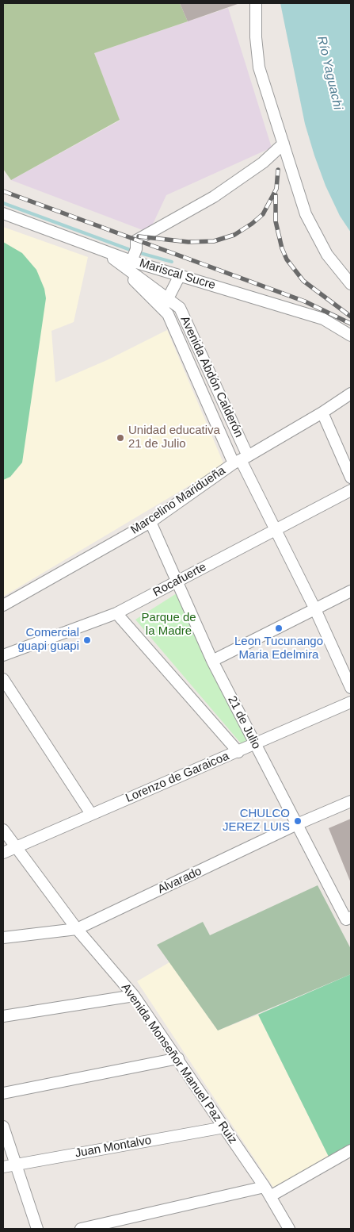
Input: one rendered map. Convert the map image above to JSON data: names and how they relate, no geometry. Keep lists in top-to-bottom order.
{
  "streets": {
    "street": [
      "Mariscal Sucre",
      "Avenida Abdón Calderón",
      "Marcelino Maridueña",
      "Rocafuerte",
      "21 de Julio",
      "Lorenzo de Garaicoa",
      "Alvarado",
      "Avenida Monseñor Manuel Paz Ruiz",
      "Juan Montalvo"
    ]
  },
  "crossings": [
    ["Mariscal Sucre", "Avenida Abdón Calderón"],
    ["Avenida Abdón Calderón", "Marcelino Maridueña"],
    ["Avenida Abdón Calderón", "Rocafuerte"],
    ["Marcelino Maridueña", "21 de Julio"],
    ["Rocafuerte", "21 de Julio"],
    ["21 de Julio", "Lorenzo de Garaicoa"],
    ["21 de Julio", "Alvarado"],
    ["Lorenzo de Garaicoa", "Avenida Monseñor Manuel Paz Ruiz"],
    ["Alvarado", "Avenida Monseñor Manuel Paz Ruiz"],
    ["Avenida Monseñor Manuel Paz Ruiz", "Juan Montalvo"]
  ],
  "water": ["Río Yaguachi"],
  "parks": ["Parque de la Madre"],
  "places": [
    "Unidad educativa 21 de Julio",
    "Leon Tucunango Maria Edelmira",
    "Comercial guapi guapi",
    "CHULCO JEREZ LUIS"
  ]
}
